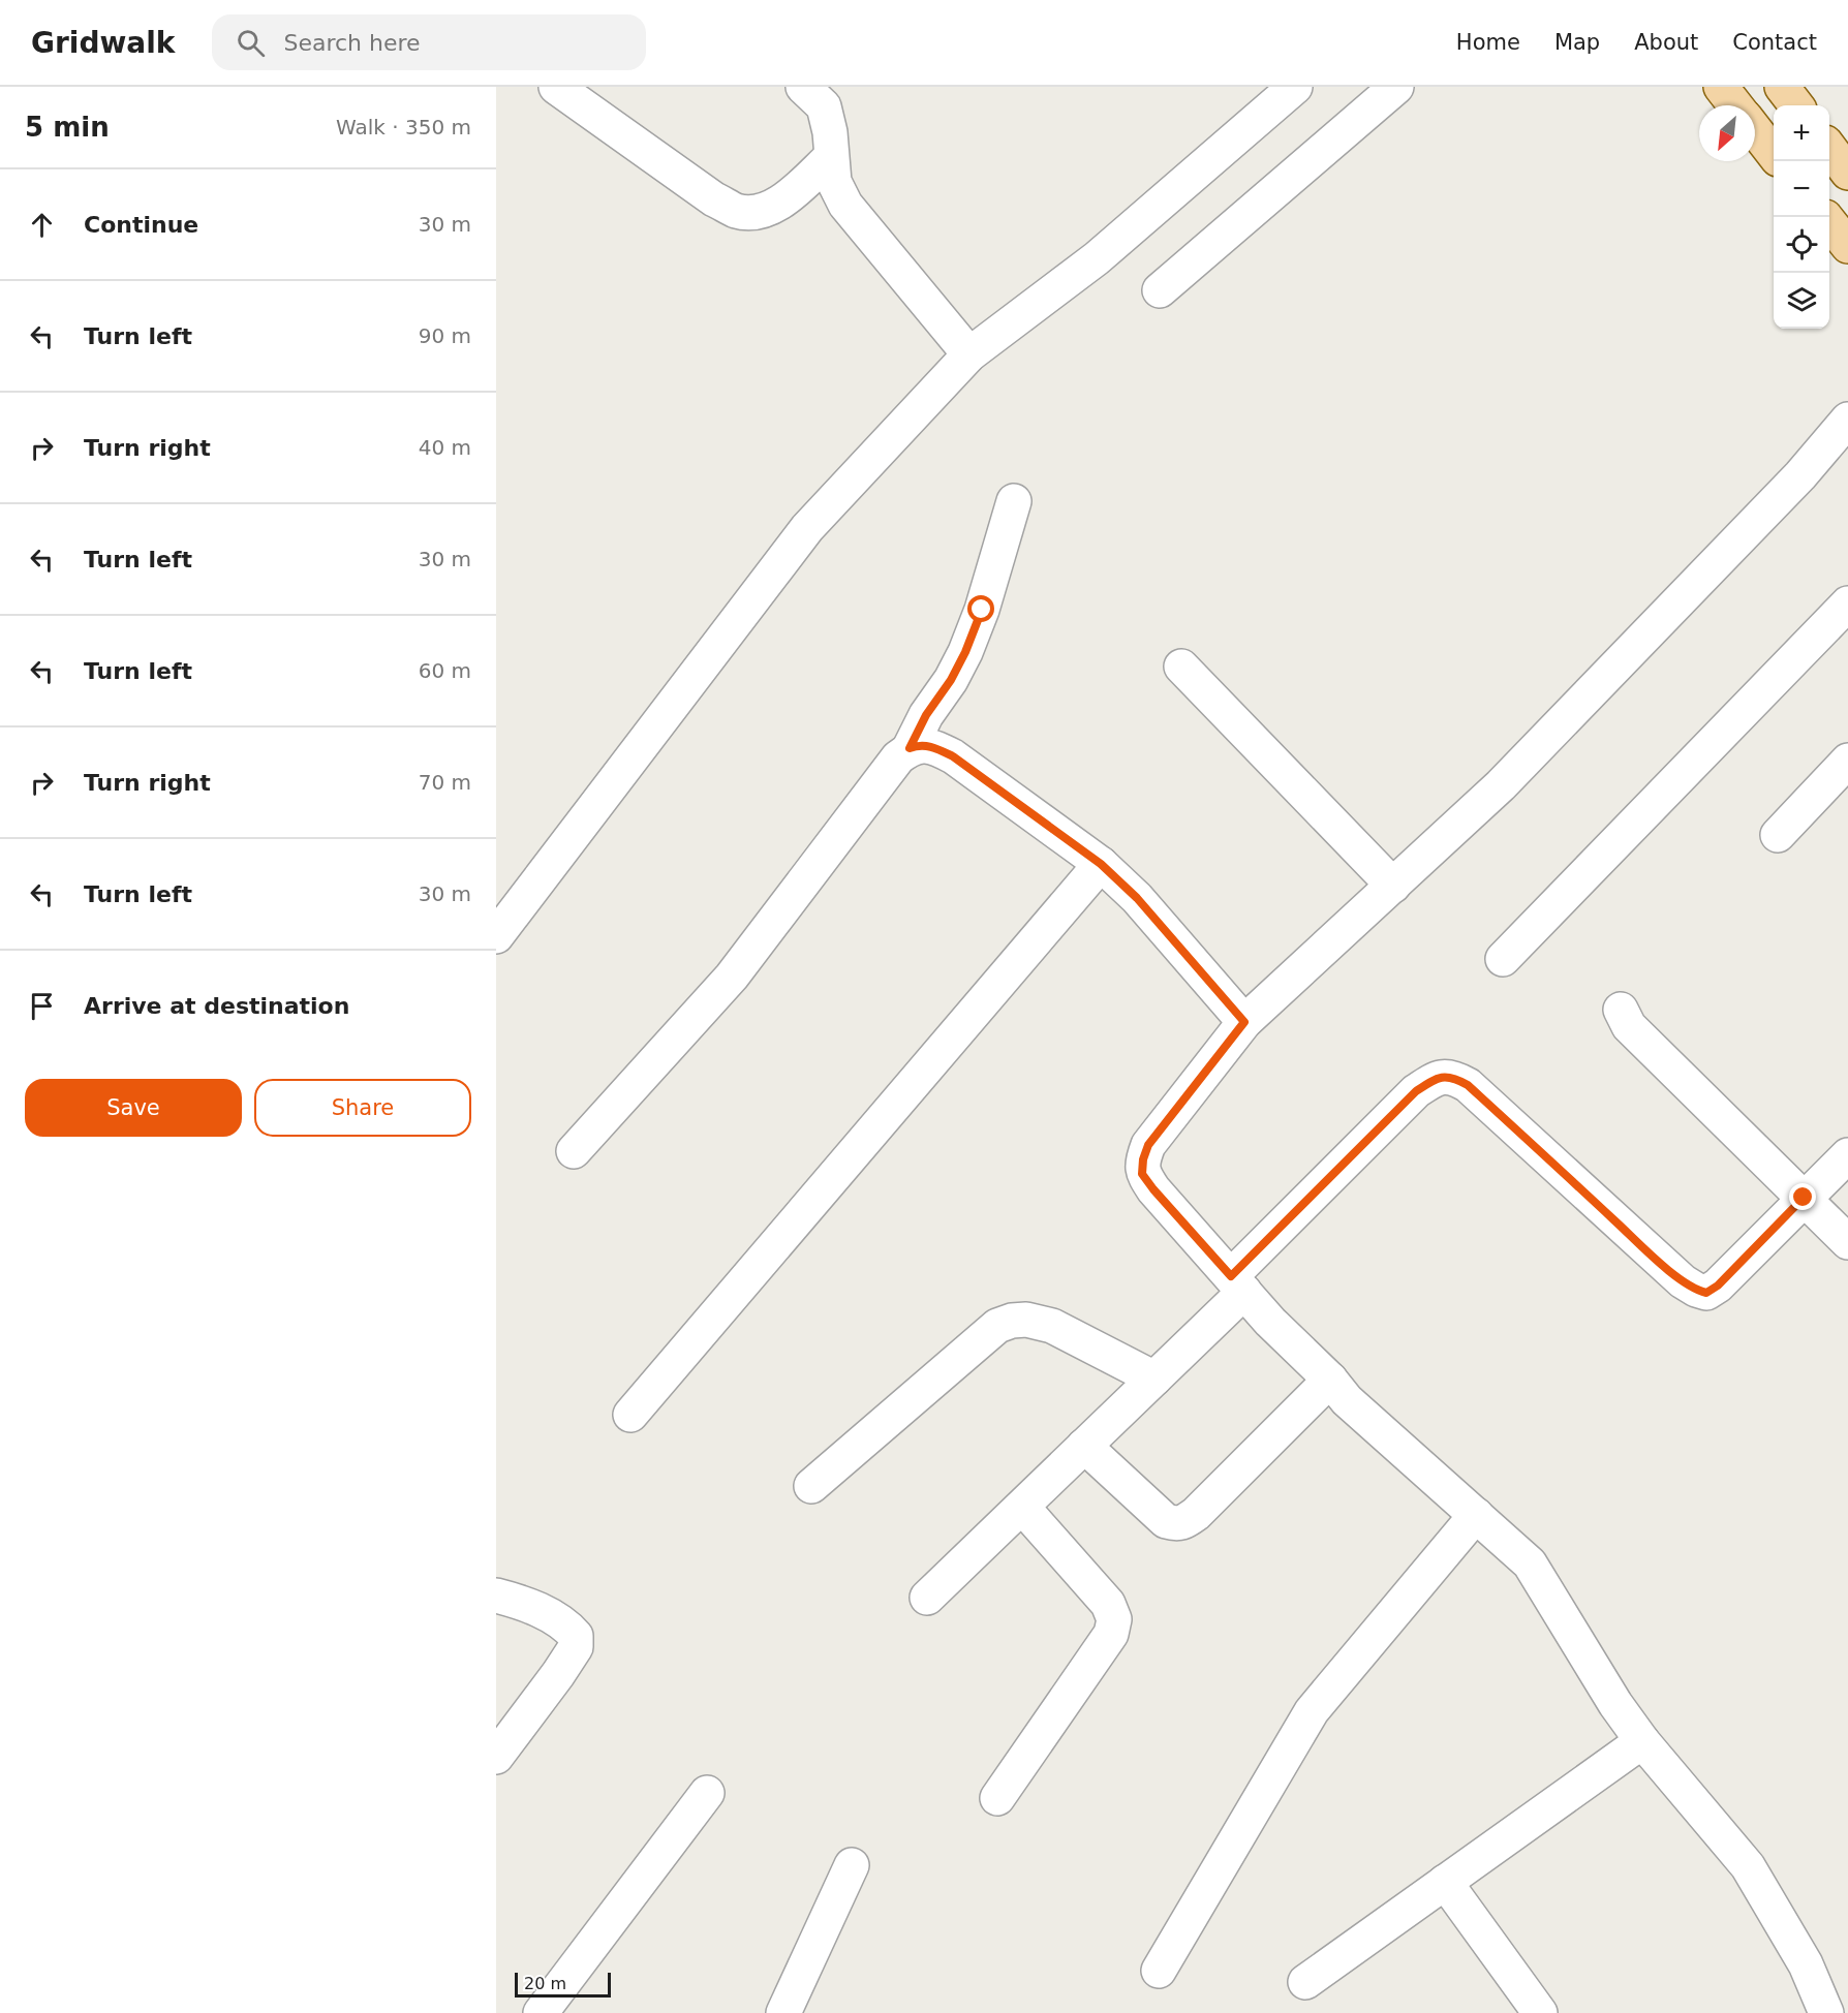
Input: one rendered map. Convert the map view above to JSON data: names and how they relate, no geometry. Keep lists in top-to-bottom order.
{
  "scale_bar": "20 m",
  "north": "bottom left",
  "page": {
    "header": "Gridwalk",
    "search": "Search here",
    "nav": [
      "Home",
      "Map",
      "About",
      "Contact"
    ],
    "heading": ["5 min", "Walk · 350 m"],
    "map_buttons": ["+", "−"],
    "list": [
      ["Continue", "30 m"],
      ["Turn left", "90 m"],
      ["Turn right", "40 m"],
      ["Turn left", "30 m"],
      ["Turn left", "60 m"],
      ["Turn right", "70 m"],
      ["Turn left", "30 m"],
      "Arrive at destination"
    ],
    "buttons": ["Save", "Share"],
    "scale": "20 m"
  }
}
